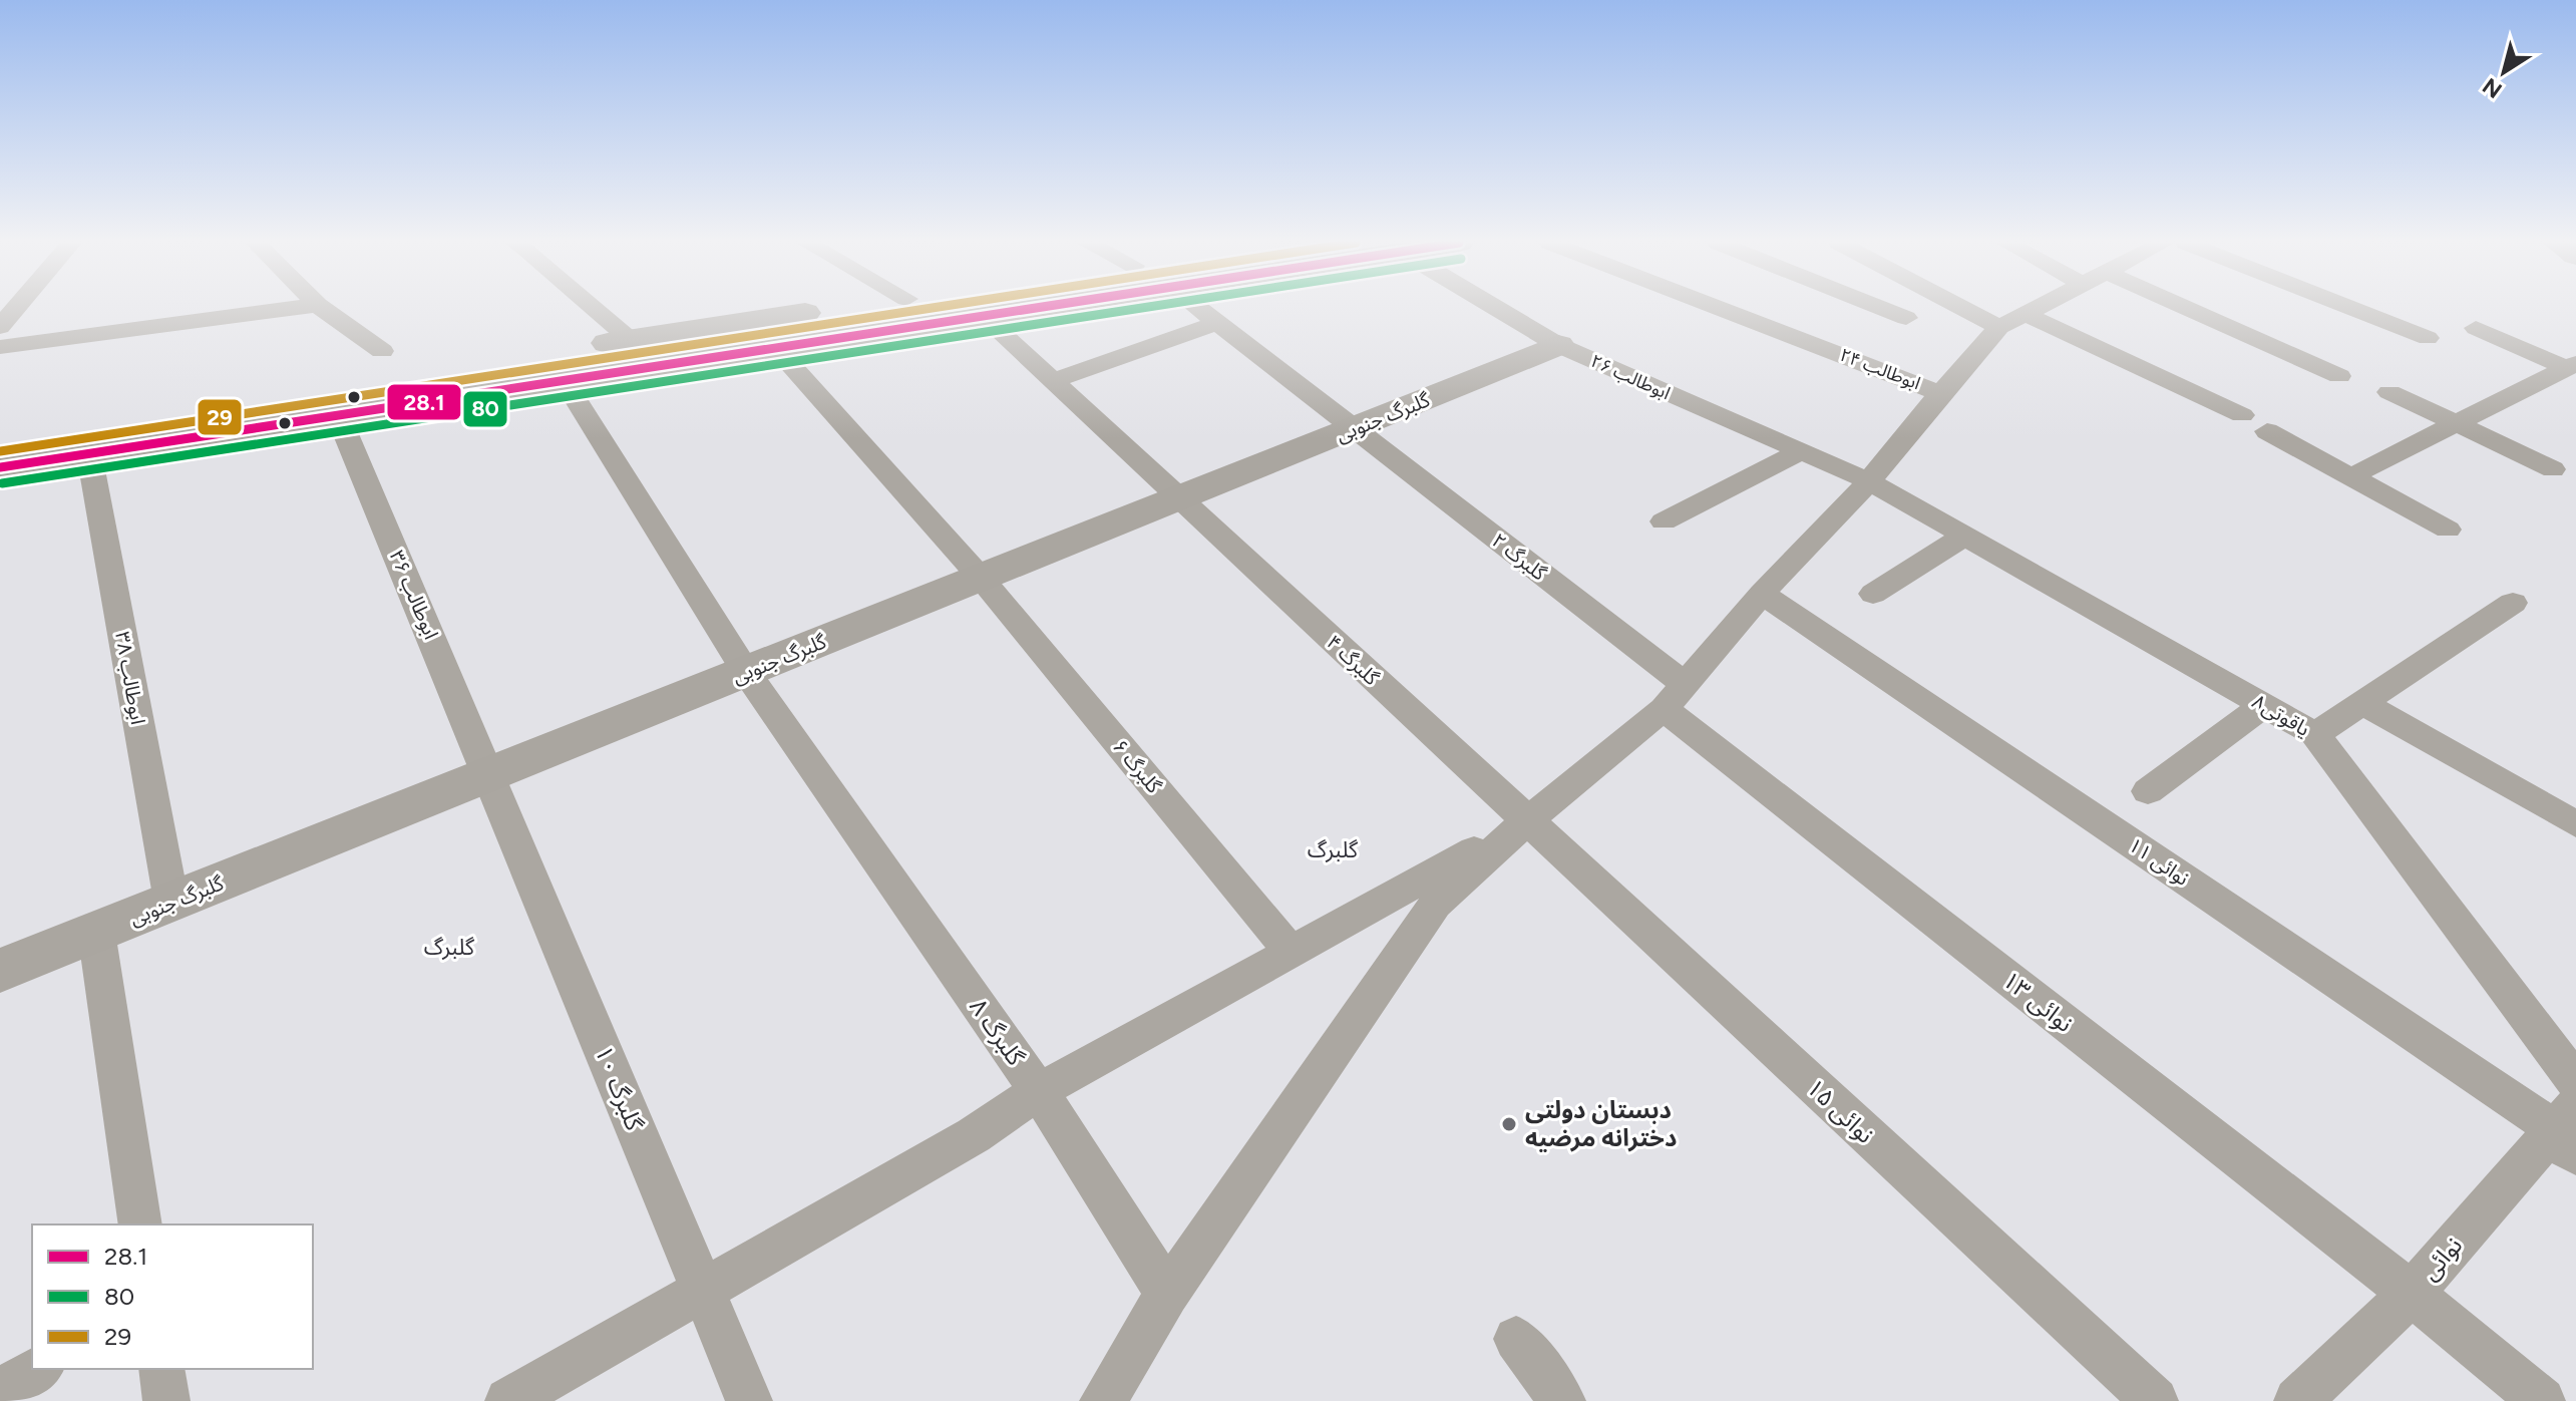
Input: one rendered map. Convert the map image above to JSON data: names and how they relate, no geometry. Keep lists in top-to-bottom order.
{
  "streets": {
    "main road": ["گلبرگ جنوبی"],
    "street": [
      "ابوطالب ۲۴",
      "ابوطالب ۲۶",
      "گلبرگ ۲",
      "ابوطالب ۳۶",
      "گلبرگ ۴",
      "ابوطالب ۳۸",
      "یاقوتی۸",
      "گلبرگ ۶",
      "نوائی ۱۱",
      "نوائی ۱۳",
      "گلبرگ ۸",
      "گلبرگ ۱۰",
      "نوائی ۱۵",
      "نوائی"
    ]
  },
  "crossings": [
    ["ابوطالب ۲۶", "گلبرگ جنوبی"],
    ["ابوطالب ۲۶", "یاقوتی۸"],
    ["گلبرگ جنوبی", "گلبرگ ۲"],
    ["گلبرگ جنوبی", "ابوطالب ۳۶"],
    ["گلبرگ جنوبی", "گلبرگ ۴"],
    ["گلبرگ جنوبی", "ابوطالب ۳۸"],
    ["گلبرگ جنوبی", "گلبرگ ۶"],
    ["گلبرگ جنوبی", "گلبرگ ۸"],
    ["گلبرگ جنوبی", "گلبرگ ۱۰"],
    ["گلبرگ ۲", "نوائی ۱۳"],
    ["ابوطالب ۳۶", "گلبرگ ۱۰"],
    ["گلبرگ ۴", "نوائی ۱۵"],
    ["نوائی ۱۱", "نوائی"],
    ["نوائی ۱۳", "نوائی"]
  ],
  "districts": ["گلبرگ", "گلبرگ"],
  "places": ["دبستان دولتی دخترانه مرضیه"],
  "lines": ["transit line 28.1", "transit line 80", "transit line 29"],
  "legend": ["28.1", "80", "29"],
  "north": "bottom left"
}
